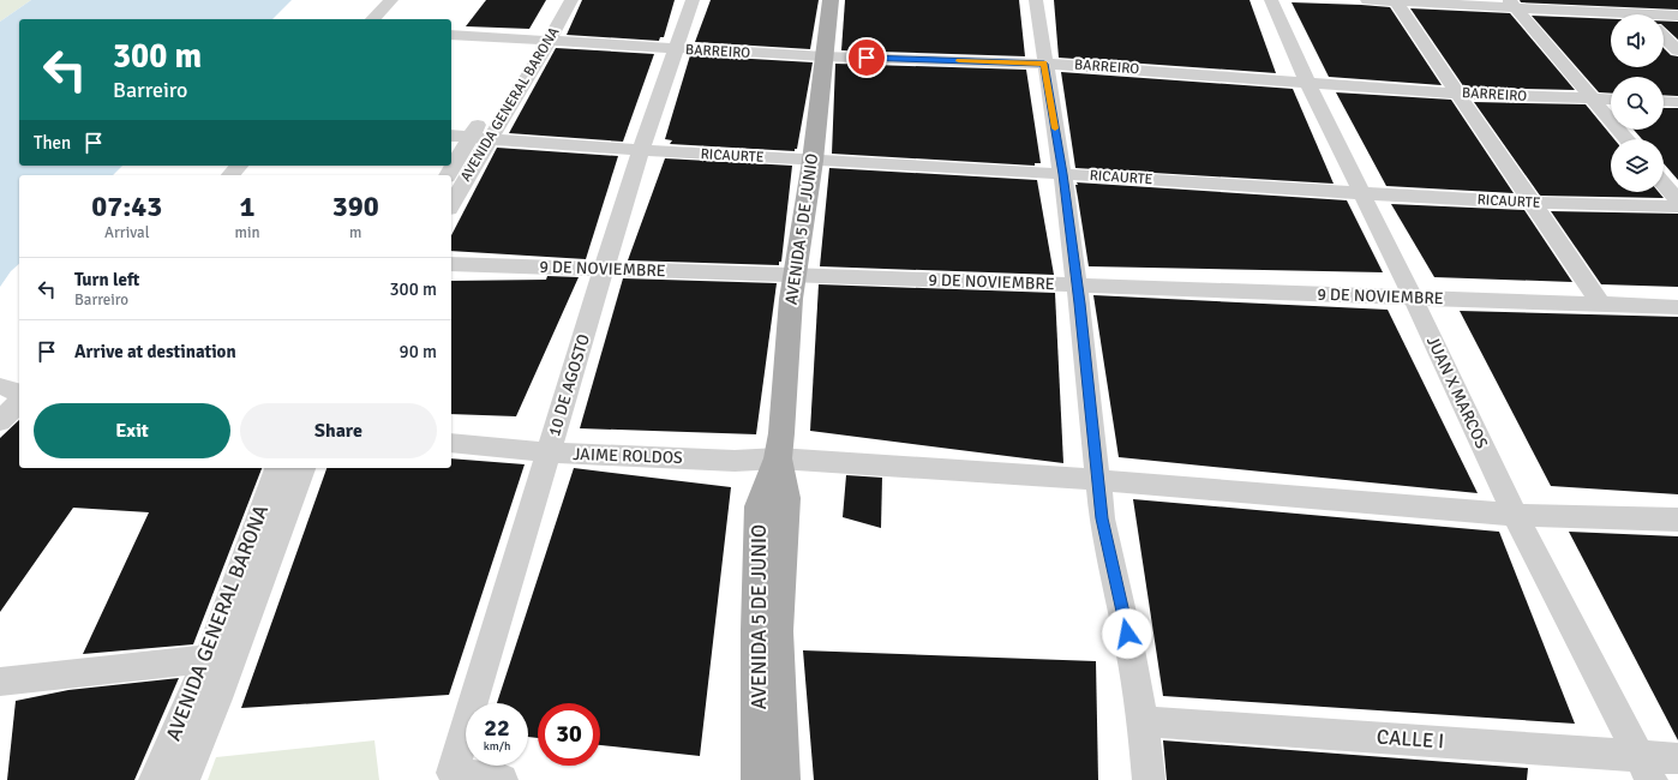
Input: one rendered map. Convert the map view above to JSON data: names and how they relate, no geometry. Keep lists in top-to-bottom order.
{
  "streets": {
    "main road": ["AVENIDA 5 DE JUNIO"],
    "street": [
      "BARREIRO",
      "AVENIDA GENERAL BARONA",
      "RICAURTE",
      "9 DE NOVIEMBRE",
      "10 DE AGOSTO",
      "JUAN X MARCOS",
      "JAIME ROLDOS",
      "CALLE I"
    ]
  },
  "crossings": [
    ["BARREIRO", "AVENIDA GENERAL BARONA"],
    ["BARREIRO", "AVENIDA 5 DE JUNIO"],
    ["BARREIRO", "10 DE AGOSTO"],
    ["BARREIRO", "JUAN X MARCOS"],
    ["AVENIDA GENERAL BARONA", "RICAURTE"],
    ["RICAURTE", "AVENIDA 5 DE JUNIO"],
    ["RICAURTE", "10 DE AGOSTO"],
    ["RICAURTE", "JUAN X MARCOS"],
    ["AVENIDA 5 DE JUNIO", "9 DE NOVIEMBRE"],
    ["AVENIDA 5 DE JUNIO", "JAIME ROLDOS"],
    ["9 DE NOVIEMBRE", "10 DE AGOSTO"],
    ["9 DE NOVIEMBRE", "JUAN X MARCOS"],
    ["10 DE AGOSTO", "JAIME ROLDOS"],
    ["JUAN X MARCOS", "JAIME ROLDOS"],
    ["JUAN X MARCOS", "CALLE I"]
  ],
  "page": {
    "turn": ["300 m", "Barreiro"],
    "then": "Then",
    "eta": [
      "07:43",
      "Arrival",
      "1",
      "min",
      "390",
      "m"
    ],
    "list": [
      {
        "name": "Turn left",
        "note": "Barreiro",
        "value": "300 m"
      },
      {
        "name": "Arrive at destination",
        "value": "90 m"
      }
    ],
    "buttons": ["Exit", "Share"],
    "speed": "22 km/h",
    "limit": "30"
  }
}
